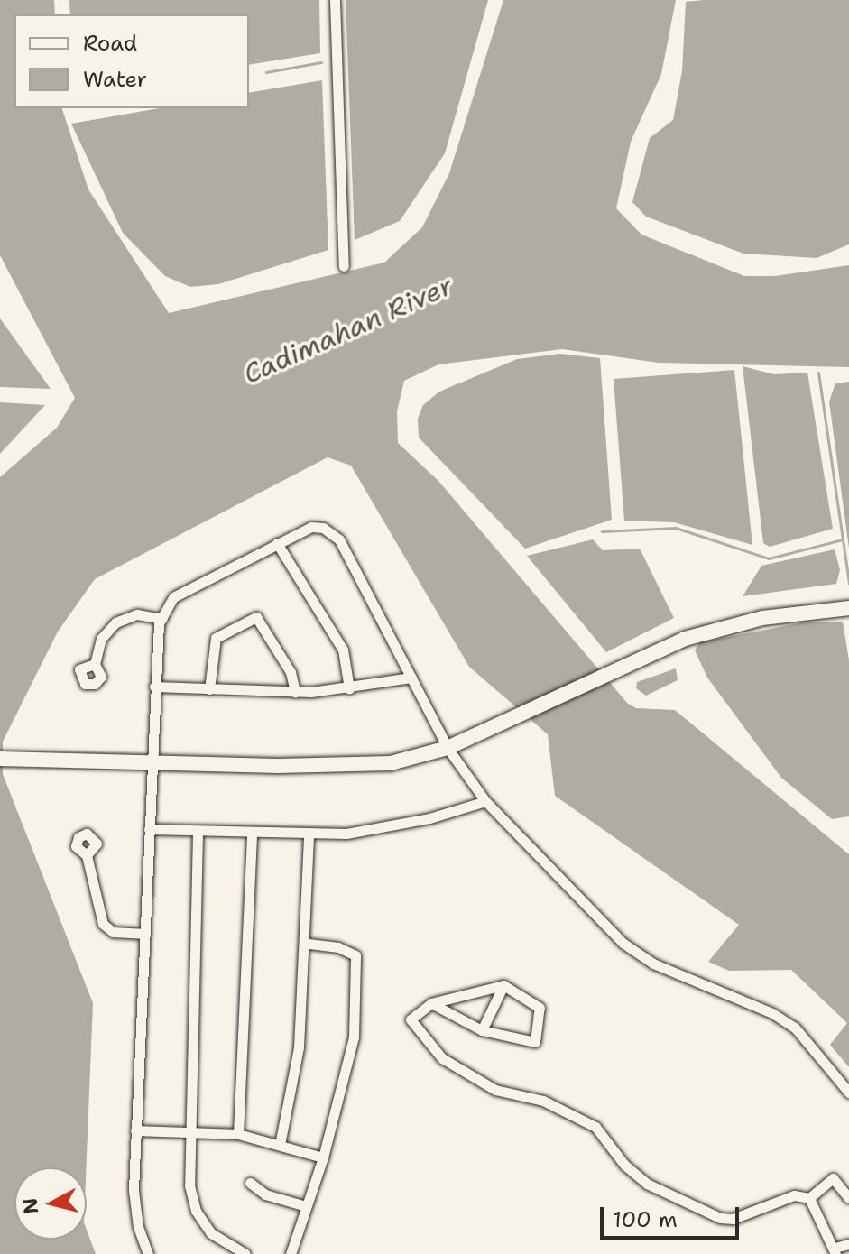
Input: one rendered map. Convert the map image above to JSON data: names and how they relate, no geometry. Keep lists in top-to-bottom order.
{
  "water": ["Cadimahan River"],
  "legend": ["Road", "Water"],
  "scale_bar": "100 m",
  "north": "left"
}
